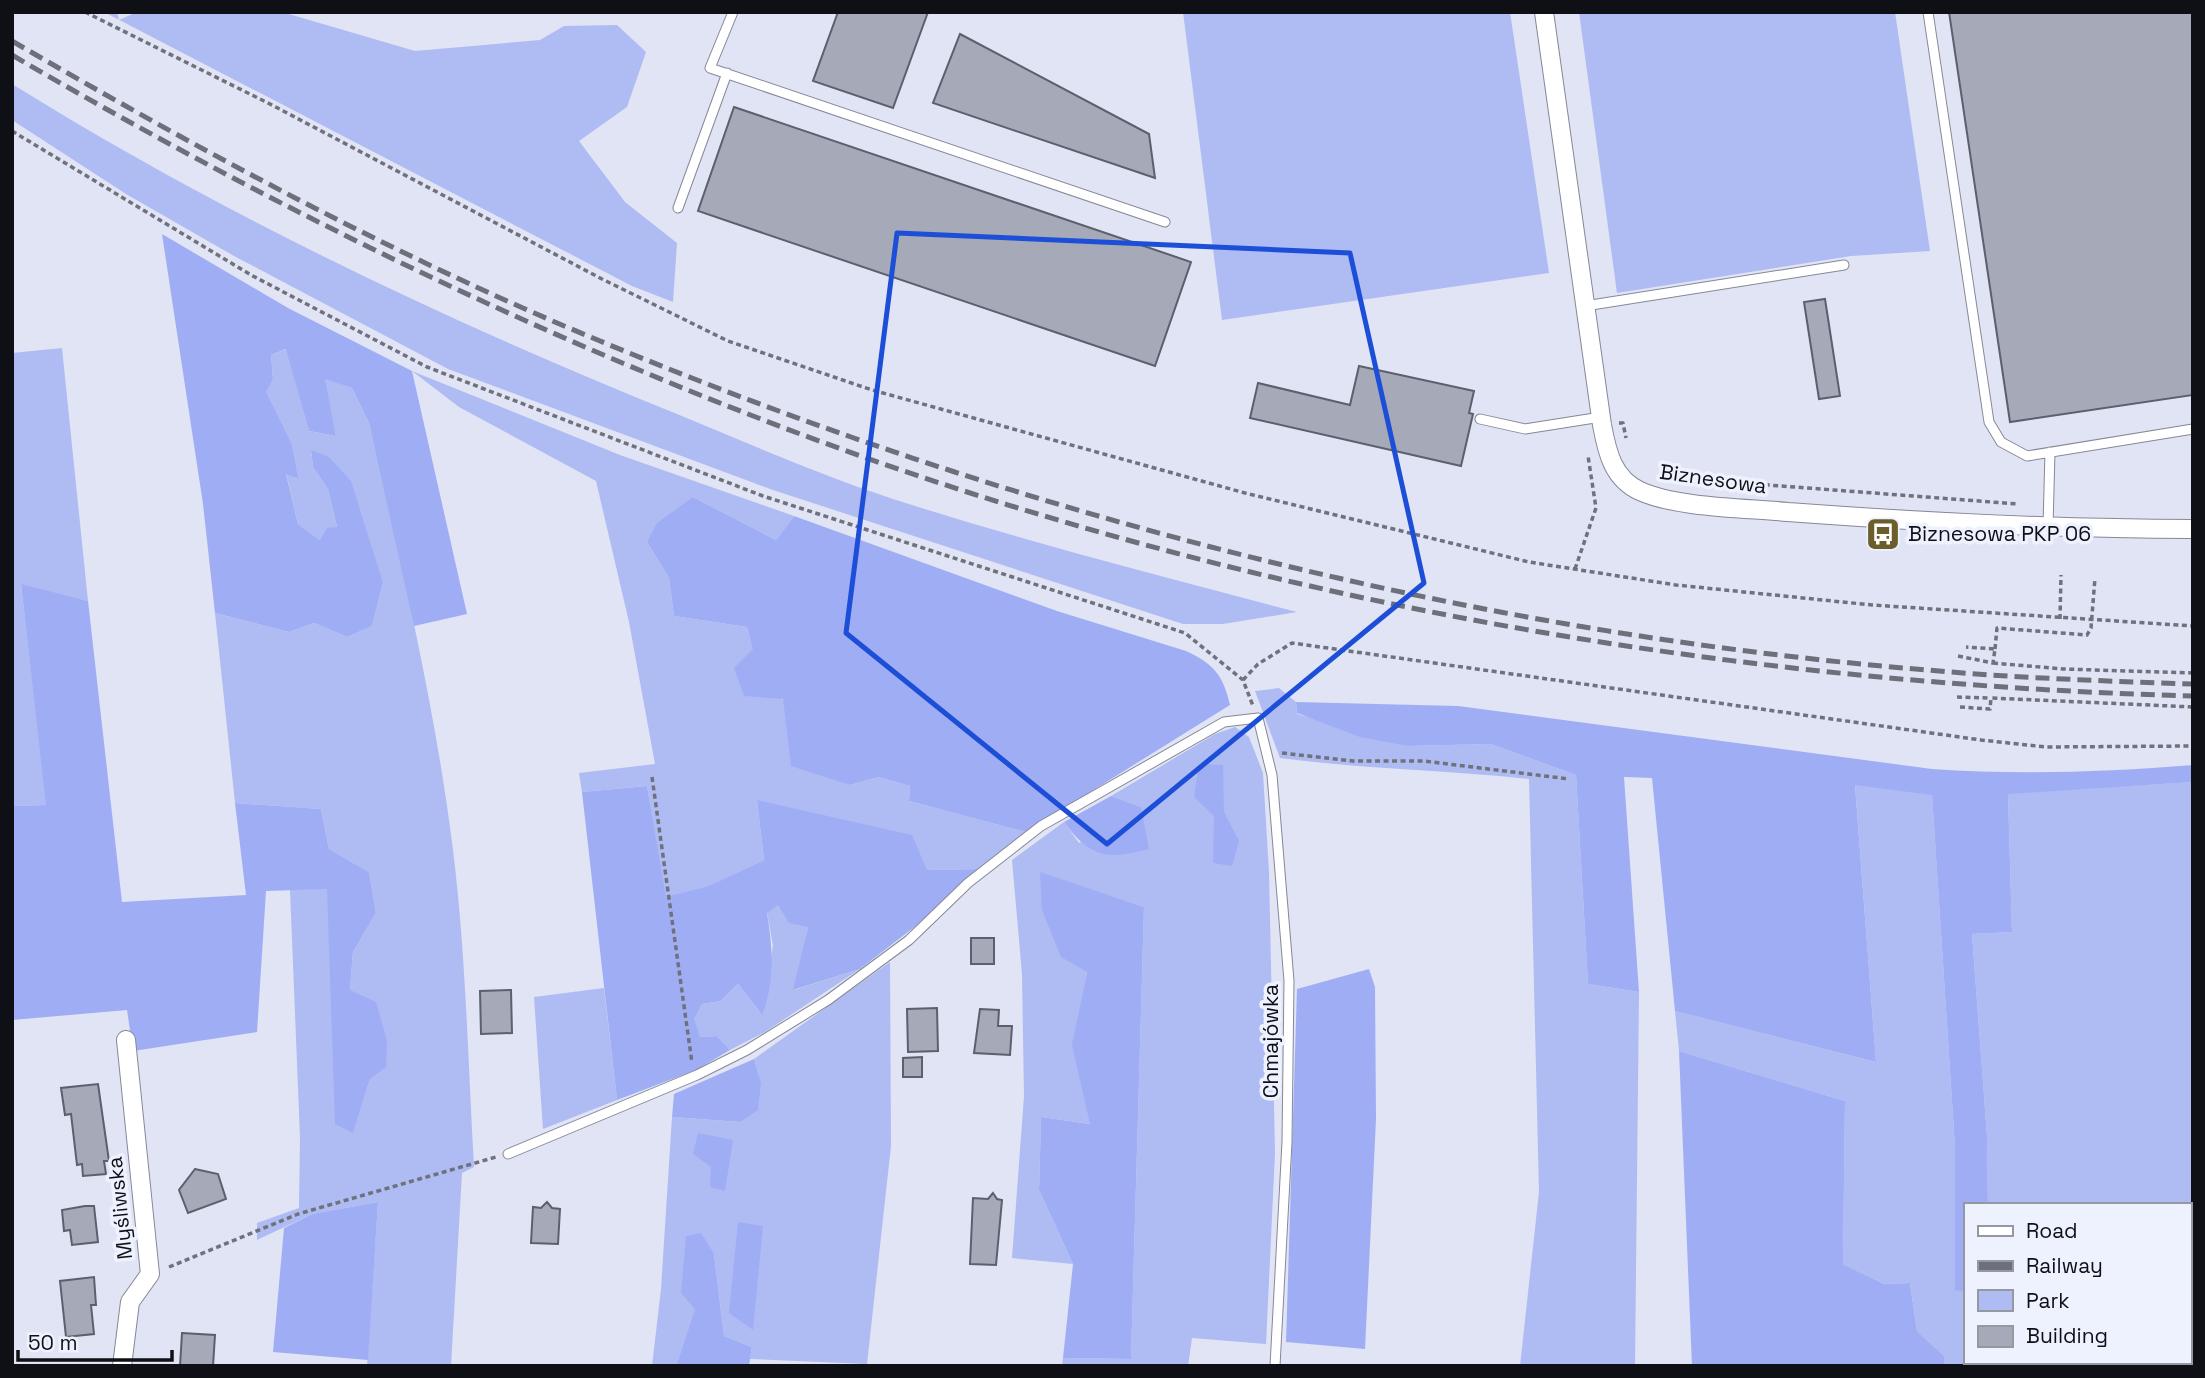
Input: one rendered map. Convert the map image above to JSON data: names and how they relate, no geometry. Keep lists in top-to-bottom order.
{
  "streets": {
    "street": ["Biznesowa", "Myśliwska"],
    "lane": ["Chmajówka"]
  },
  "places": {
    "bus stop": ["Biznesowa PKP 06"]
  },
  "legend": [
    "Road",
    "Railway",
    "Park",
    "Building"
  ],
  "scale_bar": "50 m"
}
